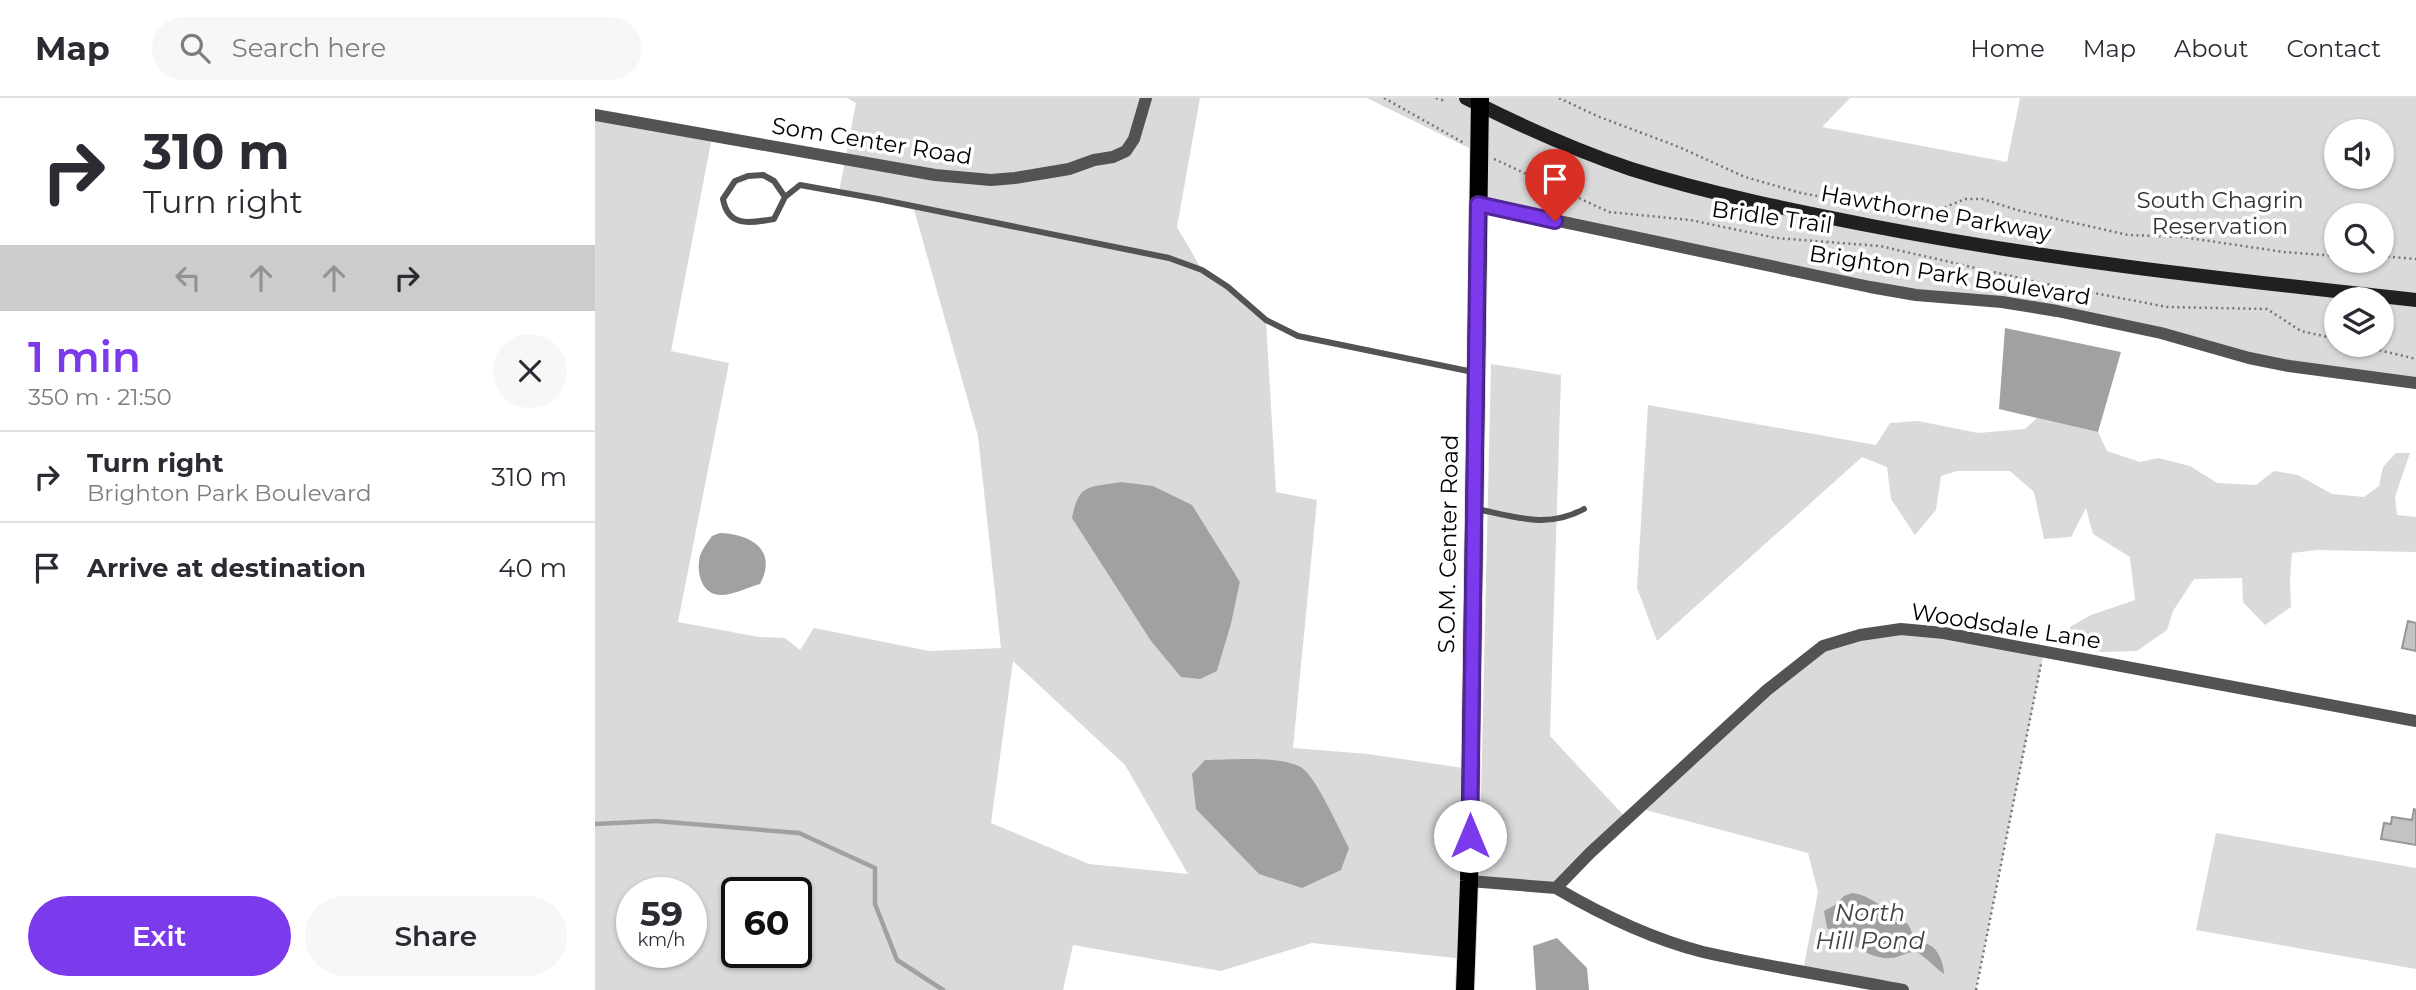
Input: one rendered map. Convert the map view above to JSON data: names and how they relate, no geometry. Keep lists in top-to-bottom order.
{
  "streets": {
    "main road": ["S.O.M. Center Road"],
    "street": [
      "Som Center Road",
      "Hawthorne Parkway",
      "Brighton Park Boulevard",
      "Woodsdale Lane"
    ],
    "path": ["Bridle Trail"]
  },
  "crossings": [
    ["Hawthorne Parkway", "S.O.M. Center Road"],
    ["Bridle Trail", "S.O.M. Center Road"],
    ["Brighton Park Boulevard", "S.O.M. Center Road"]
  ],
  "water": ["North Hill Pond"],
  "parks": ["South Chagrin Reservation"],
  "page": {
    "header": "Map",
    "search": "Search here",
    "nav": [
      "Home",
      "Map",
      "About",
      "Contact"
    ],
    "turn": ["310 m", "Turn right"],
    "heading": ["1 min", "350 m · 21:50"],
    "list": [
      {
        "name": "Turn right",
        "note": "Brighton Park Boulevard",
        "value": "310 m"
      },
      {
        "name": "Arrive at destination",
        "value": "40 m"
      }
    ],
    "speed": "59 km/h",
    "limit": "60",
    "buttons": ["Exit", "Share"]
  }
}
